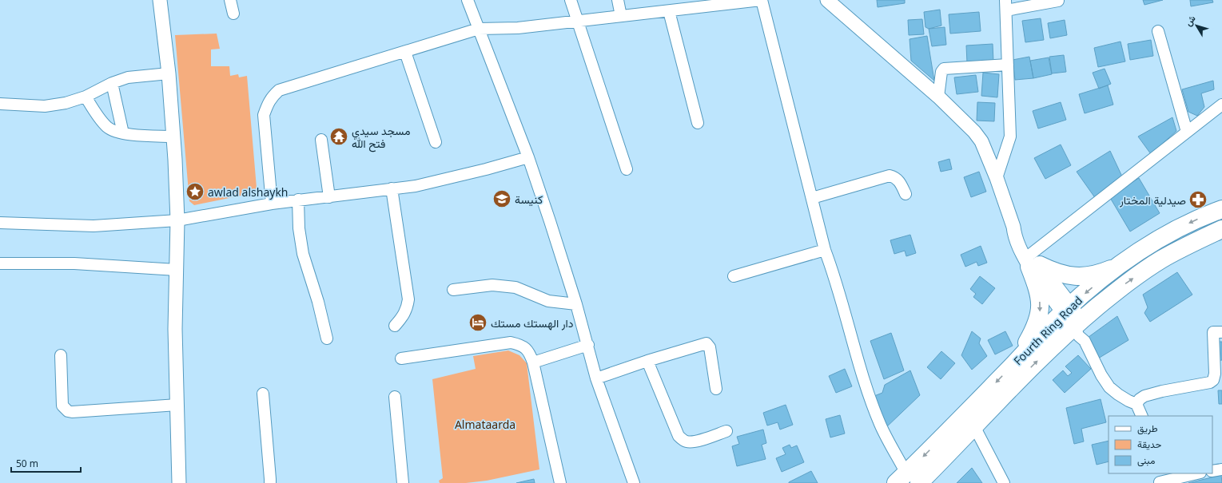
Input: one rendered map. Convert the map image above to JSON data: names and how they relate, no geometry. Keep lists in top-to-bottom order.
{
  "streets": {
    "main road": ["Fourth Ring Road"]
  },
  "parks": ["Almataarda"],
  "places": {
    "temple": ["مسجد سيدي فتح الله"],
    "place": ["awlad alshaykh"],
    "school or university": ["كنيسة"],
    "pharmacy": ["صيدلية المختار"],
    "hotel": ["دار الهستك مستك"]
  },
  "legend": ["طريق", "حديقة", "مبنى"],
  "scale_bar": "50 m",
  "north": "top left"
}
